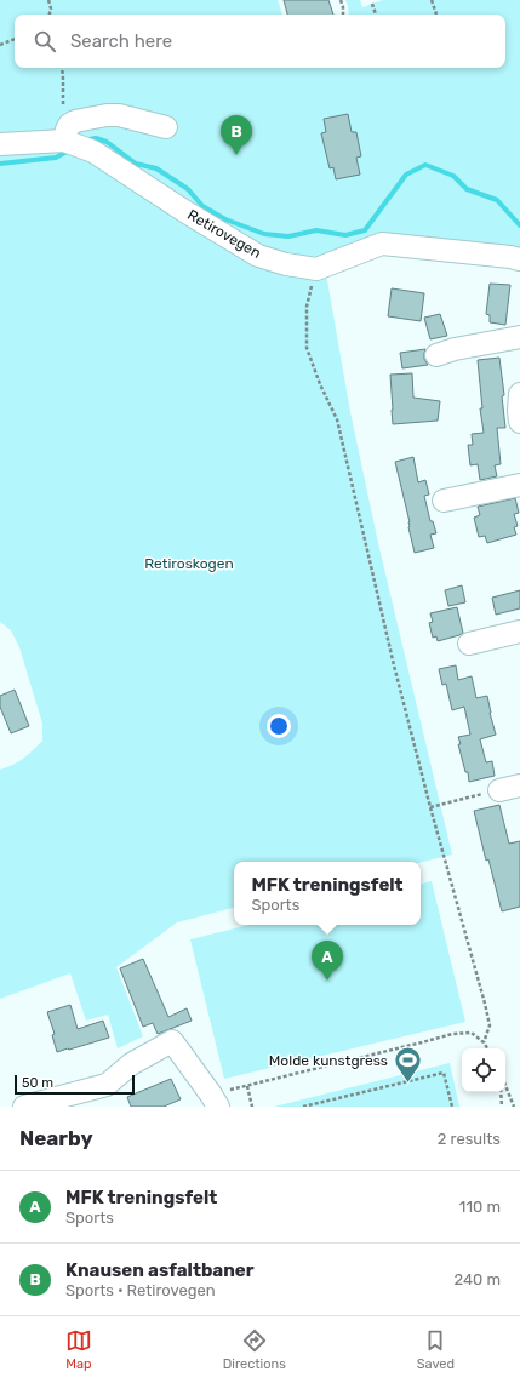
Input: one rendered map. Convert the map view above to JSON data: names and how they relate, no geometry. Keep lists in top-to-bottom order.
{
  "streets": {
    "street": ["Retirovegen"]
  },
  "parks": ["Retiroskogen"],
  "places": {
    "sports": ["Molde kunstgress"]
  },
  "scale_bar": "50 m",
  "page": {
    "search": "Search here",
    "pins": ["B", "A"],
    "popup": ["MFK treningsfelt", "Sports"],
    "scale": "50 m",
    "heading": ["Nearby", "2 results"],
    "list": [
      {
        "mark": "A",
        "name": "MFK treningsfelt",
        "note": "Sports",
        "value": "110 m"
      },
      {
        "mark": "B",
        "name": "Knausen asfaltbaner",
        "note": "Sports · Retirovegen",
        "value": "240 m"
      }
    ],
    "nav": ["Map", "Directions", "Saved"]
  }
}
